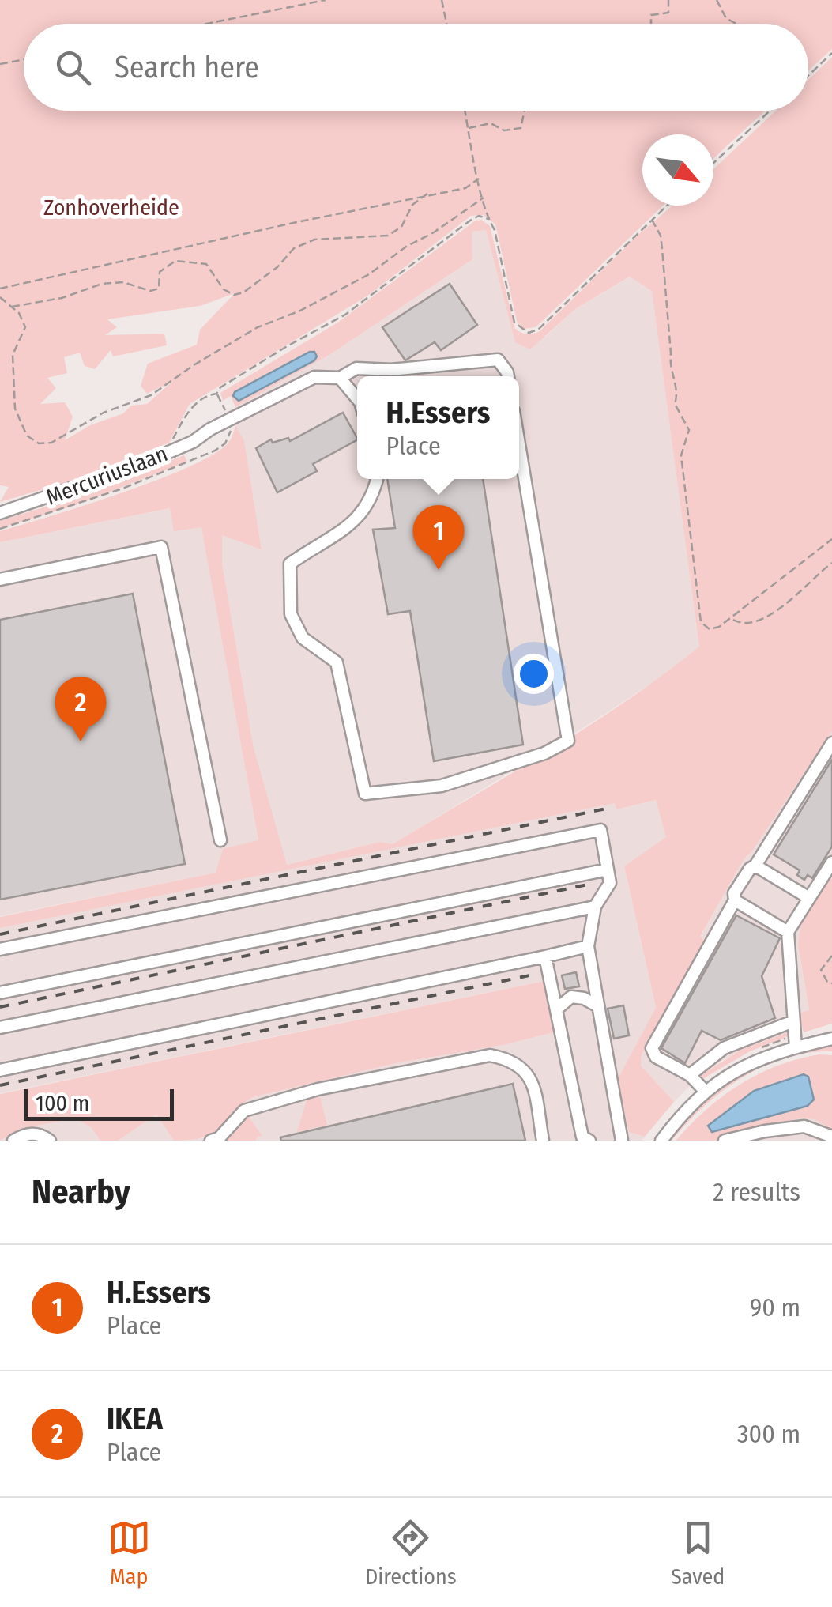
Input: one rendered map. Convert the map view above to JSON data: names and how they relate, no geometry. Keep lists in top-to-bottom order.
{
  "streets": {
    "street": ["Mercuriuslaan"]
  },
  "parks": ["Zonhoverheide"],
  "scale_bar": "100 m",
  "north": "bottom right",
  "page": {
    "search": "Search here",
    "popup": ["H.Essers", "Place"],
    "pins": ["1", "2"],
    "scale": "100 m",
    "heading": ["Nearby", "2 results"],
    "list": [
      {
        "mark": "1",
        "name": "H.Essers",
        "note": "Place",
        "value": "90 m"
      },
      {
        "mark": "2",
        "name": "IKEA",
        "note": "Place",
        "value": "300 m"
      }
    ],
    "nav": ["Map", "Directions", "Saved"]
  }
}
